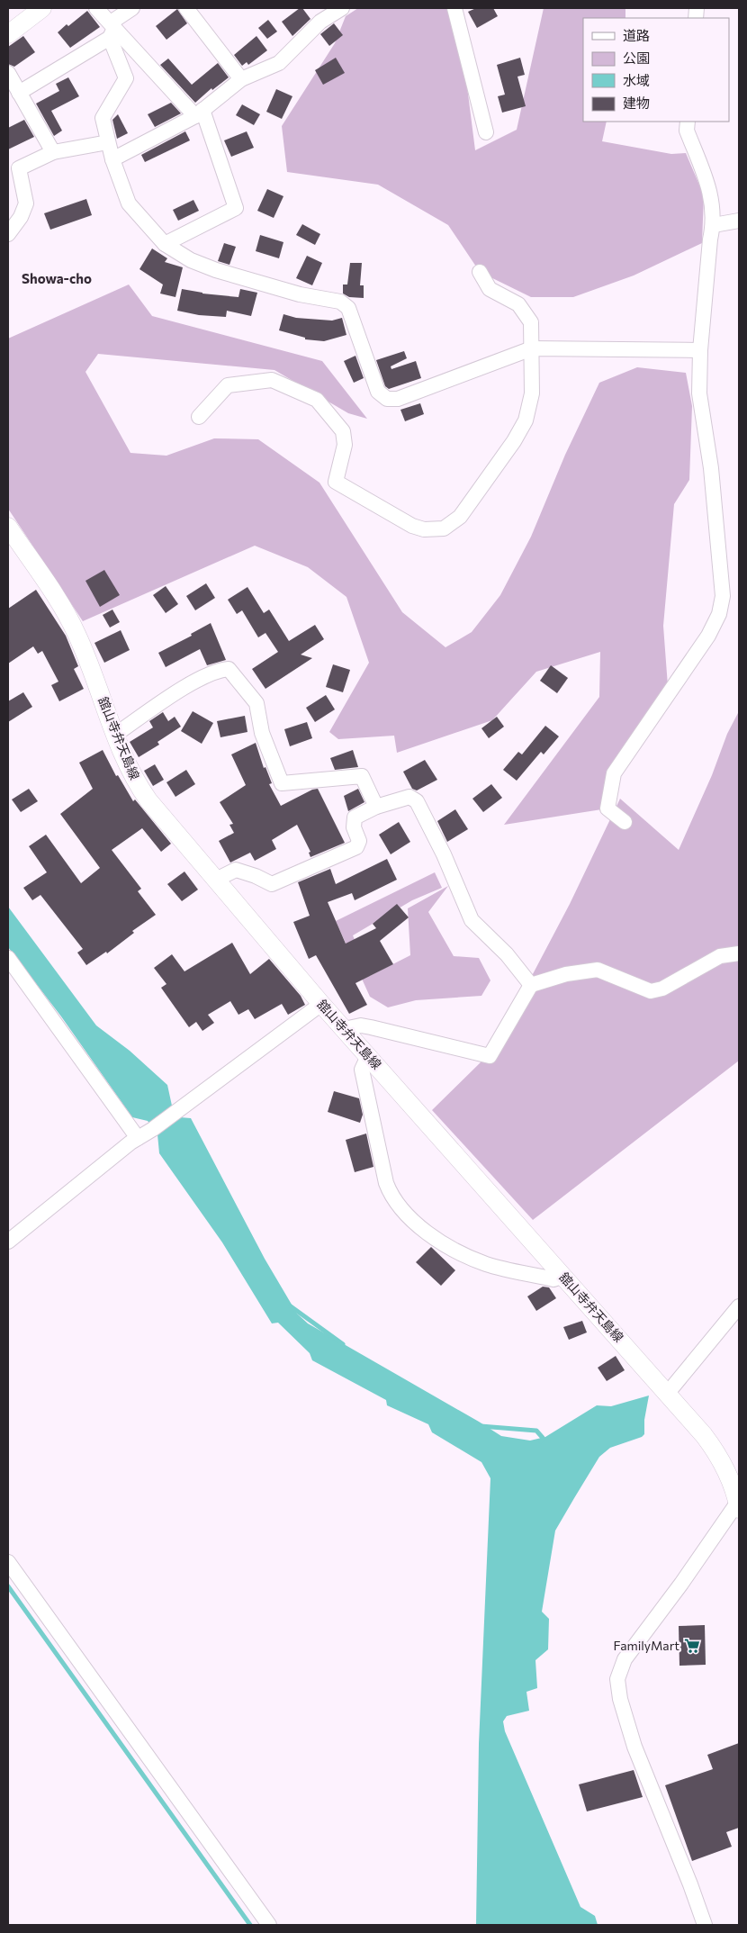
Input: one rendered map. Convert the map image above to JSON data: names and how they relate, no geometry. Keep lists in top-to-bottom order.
{
  "streets": {
    "main road": ["舘山寺弁天島線"]
  },
  "districts": ["Showa-cho"],
  "places": {
    "supermarket": ["FamilyMart"]
  },
  "legend": [
    "道路",
    "公園",
    "水域",
    "建物"
  ]
}
